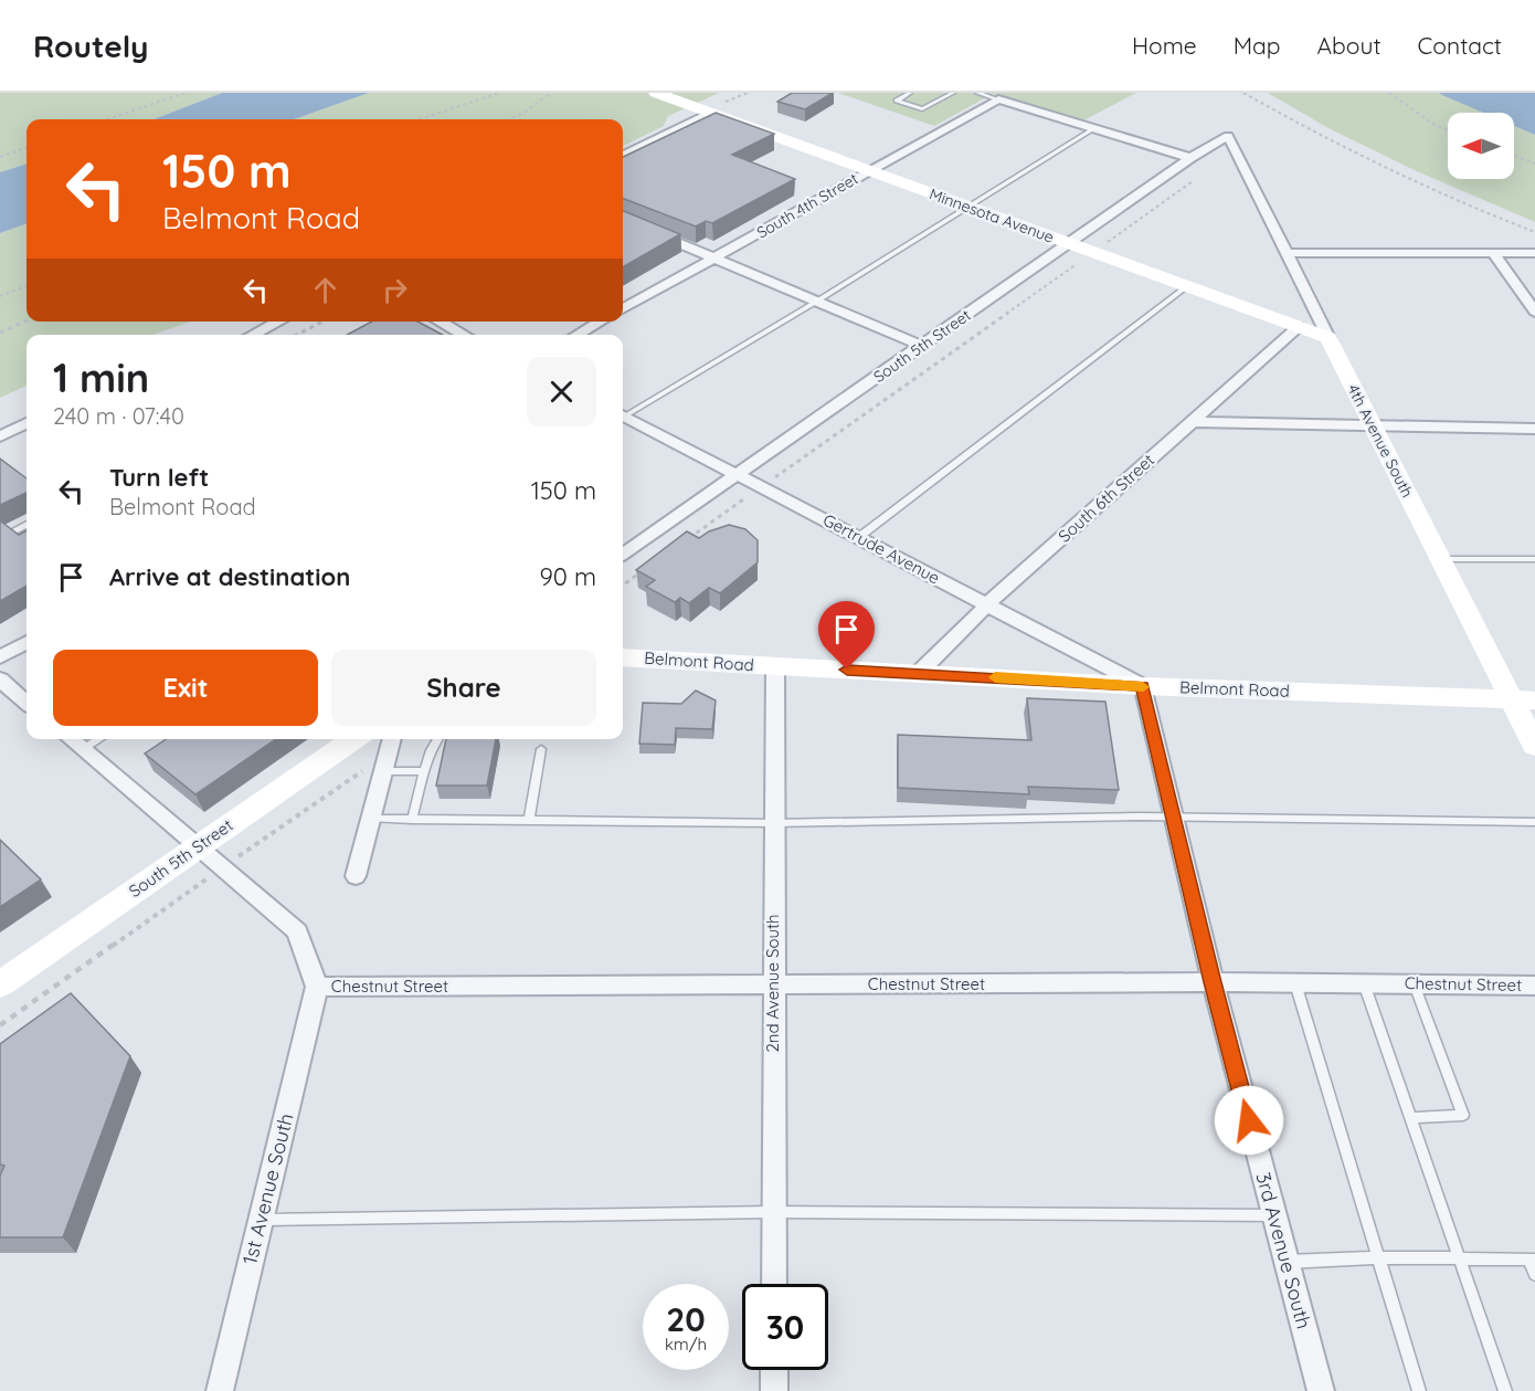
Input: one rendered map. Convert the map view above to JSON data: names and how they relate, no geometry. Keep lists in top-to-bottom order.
{
  "streets": {
    "street": [
      "South 4th Street",
      "Minnesota Avenue",
      "South 5th Street",
      "4th Avenue South",
      "South 6th Street",
      "Gertrude Avenue",
      "Belmont Road",
      "2nd Avenue South",
      "Chestnut Street",
      "1st Avenue South",
      "3rd Avenue South"
    ]
  },
  "crossings": [
    ["South 4th Street", "Minnesota Avenue"],
    ["Minnesota Avenue", "South 5th Street"],
    ["Minnesota Avenue", "4th Avenue South"],
    ["Minnesota Avenue", "South 6th Street"],
    ["South 5th Street", "4th Avenue South"],
    ["South 5th Street", "Gertrude Avenue"],
    ["4th Avenue South", "Belmont Road"],
    ["South 6th Street", "Gertrude Avenue"],
    ["South 6th Street", "Belmont Road"],
    ["Gertrude Avenue", "Belmont Road"],
    ["Gertrude Avenue", "3rd Avenue South"],
    ["Belmont Road", "2nd Avenue South"],
    ["Belmont Road", "3rd Avenue South"],
    ["2nd Avenue South", "Chestnut Street"],
    ["Chestnut Street", "1st Avenue South"],
    ["Chestnut Street", "3rd Avenue South"]
  ],
  "north": "left",
  "page": {
    "header": "Routely",
    "nav": [
      "Home",
      "Map",
      "About",
      "Contact"
    ],
    "turn": ["150 m", "Belmont Road"],
    "heading": ["1 min", "240 m · 07:40"],
    "list": [
      {
        "name": "Turn left",
        "note": "Belmont Road",
        "value": "150 m"
      },
      {
        "name": "Arrive at destination",
        "value": "90 m"
      }
    ],
    "buttons": ["Exit", "Share"],
    "speed": "20 km/h",
    "limit": "30"
  }
}
